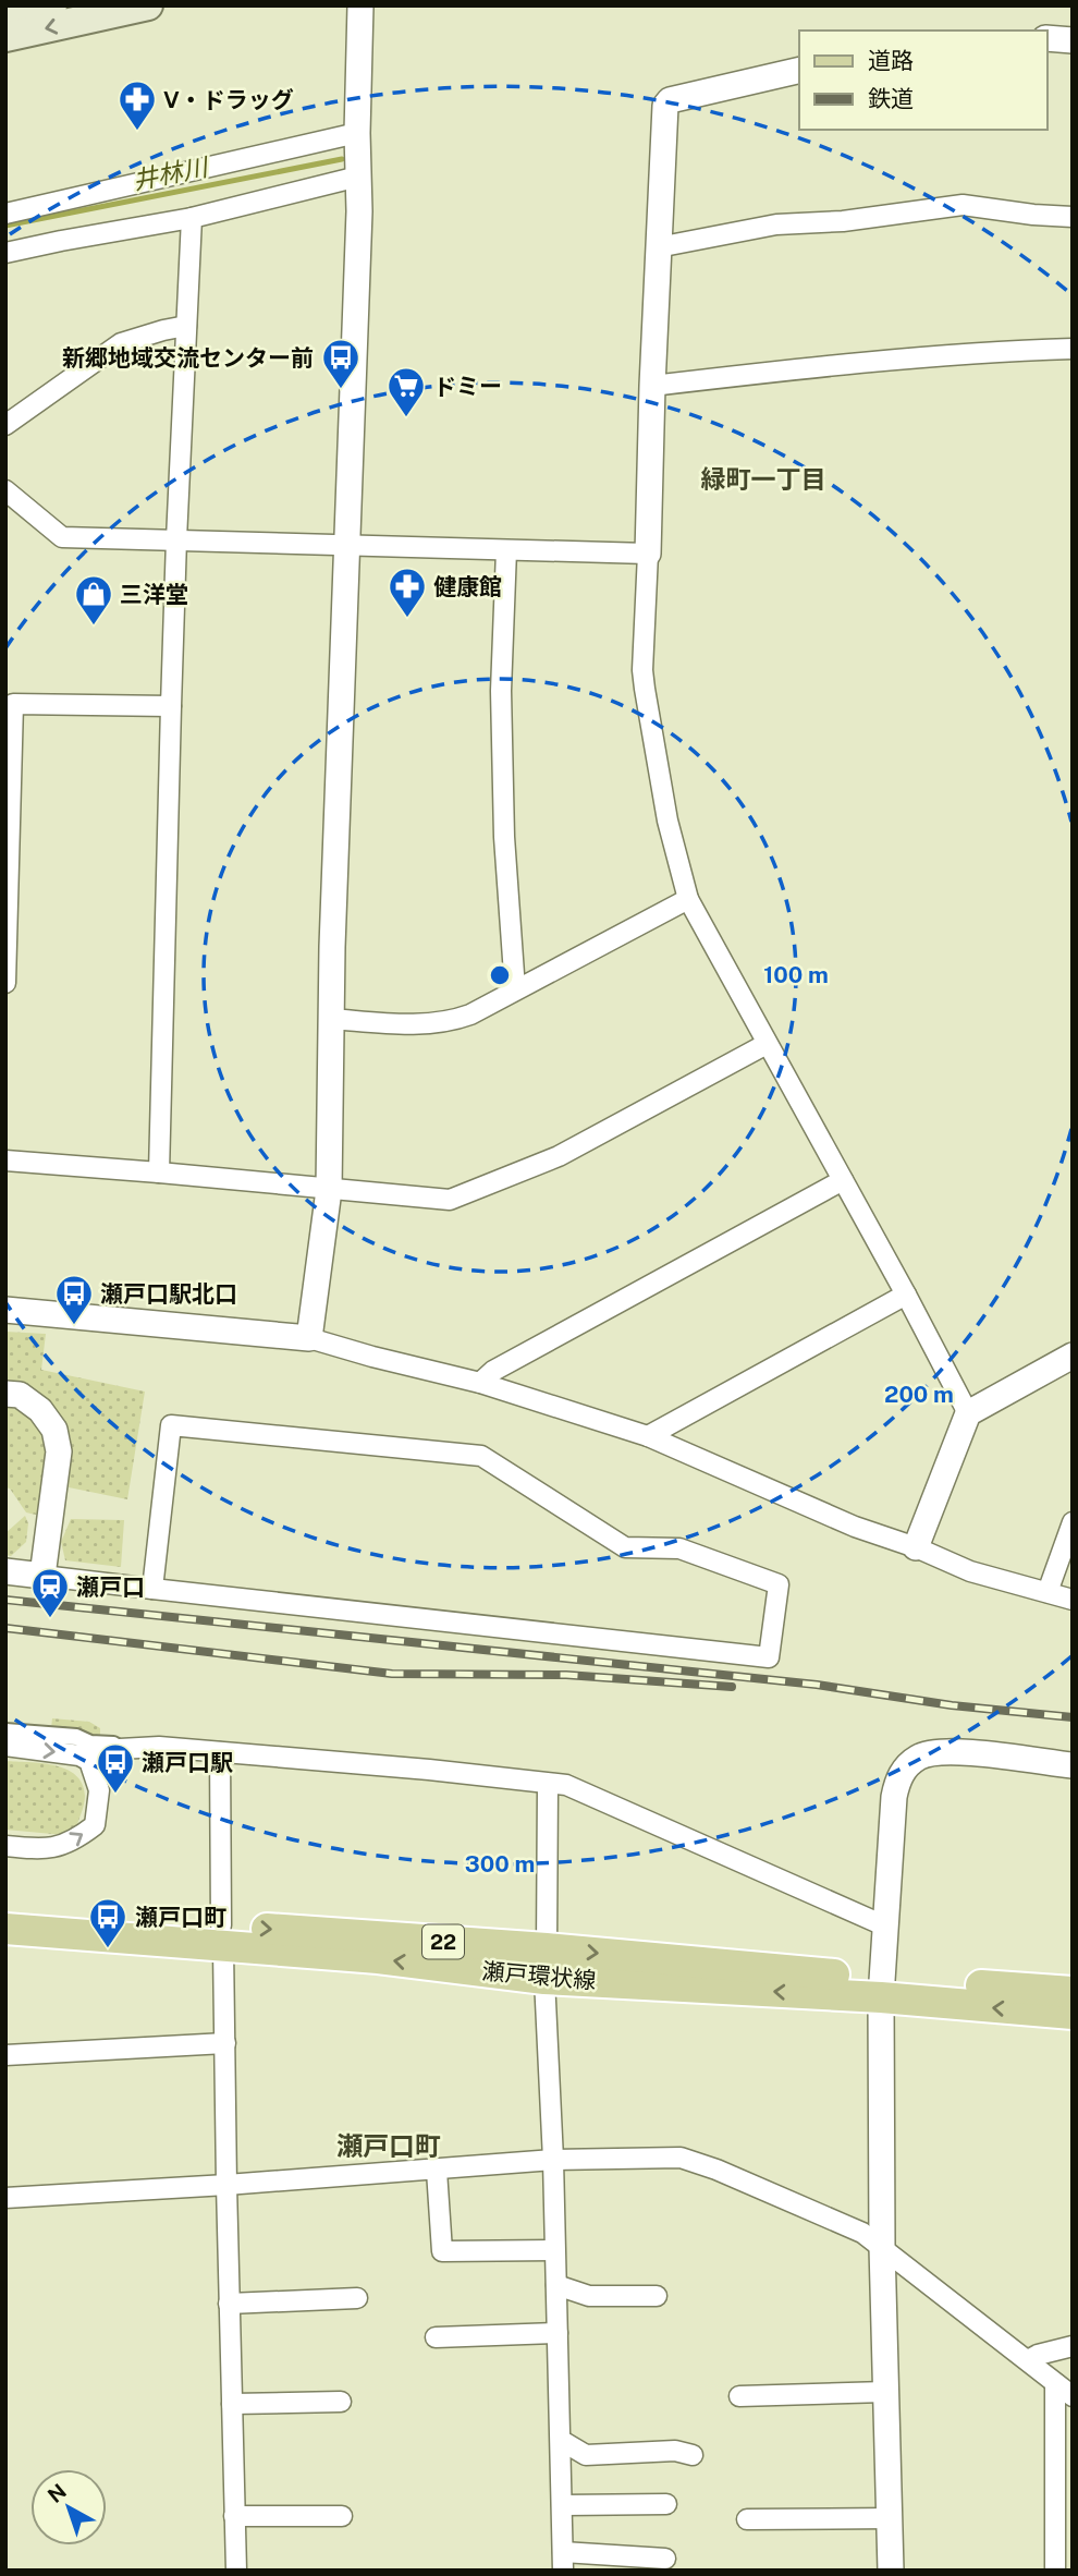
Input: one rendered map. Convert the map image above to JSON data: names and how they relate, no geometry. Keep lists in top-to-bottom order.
{
  "streets": {
    "main road": ["22", "瀬戸環状線"]
  },
  "districts": ["緑町一丁目", "瀬戸口町"],
  "water": ["井林川"],
  "places": {
    "pharmacy": ["V・ドラッグ", "健康館"],
    "bus stop": [
      "新郷地域交流センター前",
      "瀬戸口駅北口",
      "瀬戸口駅",
      "瀬戸口町"
    ],
    "supermarket": ["ドミー"],
    "shop": ["三洋堂"],
    "station": ["瀬戸口"]
  },
  "legend": ["道路", "鉄道"],
  "north": "top left",
  "rings": ["100 m", "200 m", "300 m"]
}
